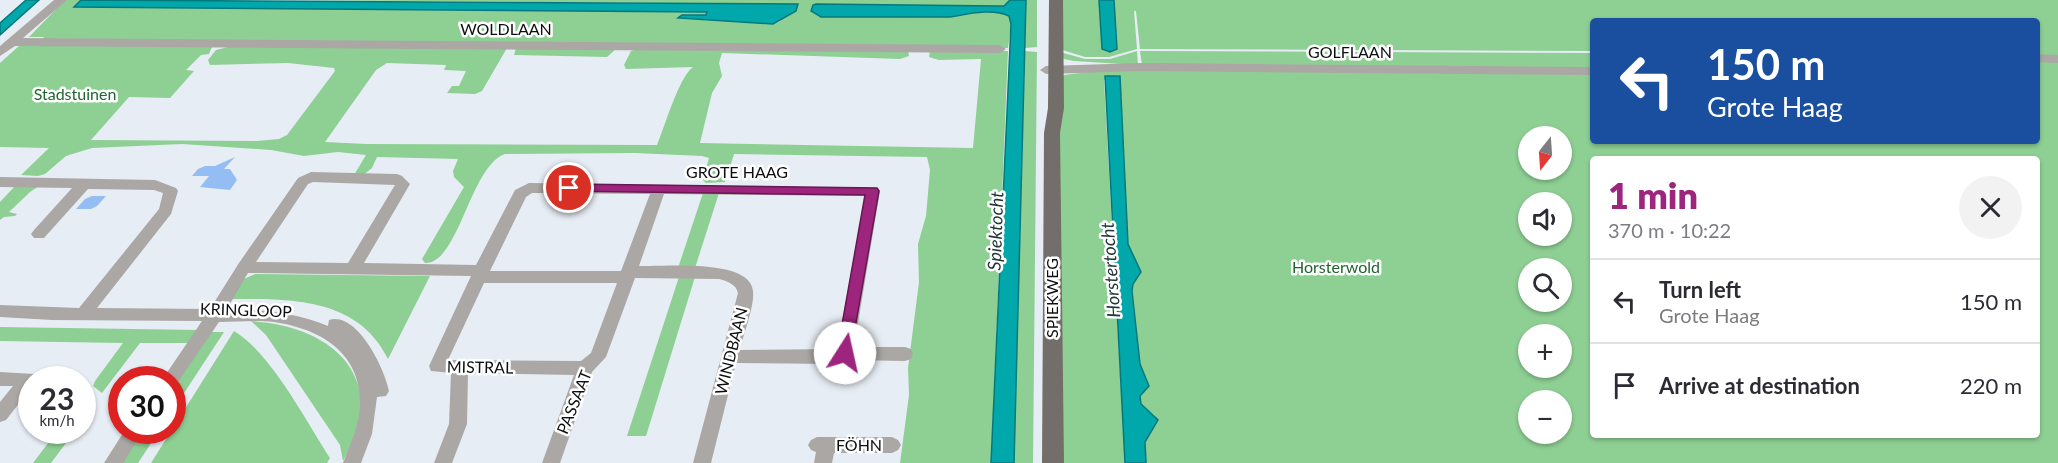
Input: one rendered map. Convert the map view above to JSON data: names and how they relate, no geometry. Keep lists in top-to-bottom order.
{
  "streets": {
    "main road": ["SPIEKWEG"],
    "street": [
      "WOLDLAAN",
      "GOLFLAAN",
      "GROTE HAAG",
      "KRINGLOOP",
      "WINDBAAN",
      "MISTRAL",
      "PASSAAT",
      "FÖHN"
    ]
  },
  "crossings": [
    ["GOLFLAAN", "SPIEKWEG"],
    ["GROTE HAAG", "WINDBAAN"],
    ["GROTE HAAG", "MISTRAL"],
    ["GROTE HAAG", "PASSAAT"],
    ["WINDBAAN", "MISTRAL"],
    ["WINDBAAN", "PASSAAT"],
    ["MISTRAL", "PASSAAT"]
  ],
  "water": ["Spiektocht", "Horstertocht"],
  "parks": ["Stadstuinen", "Horsterwold"],
  "north": "bottom",
  "page": {
    "turn": ["150 m", "Grote Haag"],
    "map_buttons": ["+", "−"],
    "heading": ["1 min", "370 m · 10:22"],
    "list": [
      {
        "name": "Turn left",
        "note": "Grote Haag",
        "value": "150 m"
      },
      {
        "name": "Arrive at destination",
        "value": "220 m"
      }
    ],
    "speed": "23 km/h",
    "limit": "30"
  }
}
